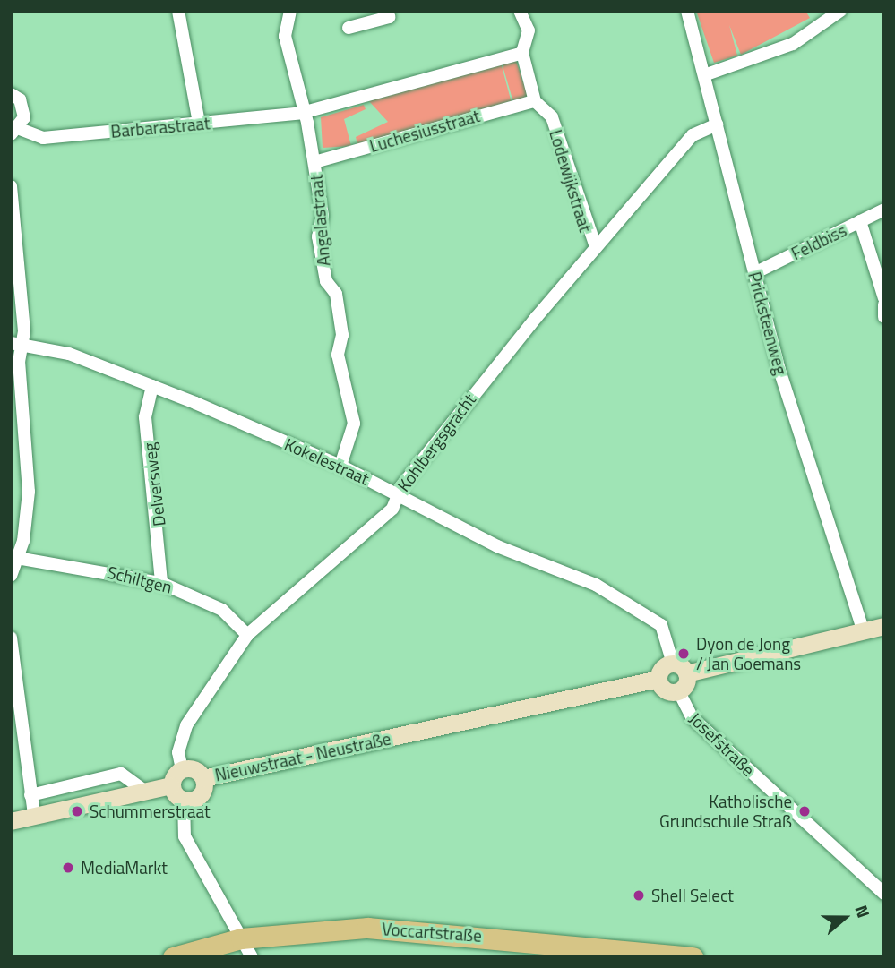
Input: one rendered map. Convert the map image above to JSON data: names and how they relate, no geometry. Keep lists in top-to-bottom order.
{
  "streets": {
    "main road": ["Voccartstraße"],
    "street": [
      "Barbarastraat",
      "Luchesiusstraat",
      "Lodewijkstraat",
      "Angelastraat",
      "Feldbiss",
      "Pricksteenweg",
      "Kohlbergsgracht",
      "Kokelestraat",
      "Delversweg",
      "Schiltgen",
      "Josefstraße",
      "Nieuwstraat - Neustraße"
    ]
  },
  "crossings": [
    ["Barbarastraat", "Angelastraat"],
    ["Luchesiusstraat", "Lodewijkstraat"],
    ["Luchesiusstraat", "Angelastraat"],
    ["Lodewijkstraat", "Kohlbergsgracht"],
    ["Angelastraat", "Kokelestraat"],
    ["Feldbiss", "Pricksteenweg"],
    ["Pricksteenweg", "Kohlbergsgracht"],
    ["Kohlbergsgracht", "Kokelestraat"],
    ["Kohlbergsgracht", "Schiltgen"],
    ["Kohlbergsgracht", "Nieuwstraat - Neustraße"],
    ["Kokelestraat", "Delversweg"],
    ["Delversweg", "Schiltgen"]
  ],
  "places": [
    "Dyon de Jong / Jan Goemans",
    "Schummerstraat",
    "Katholische Grundschule Straß",
    "MediaMarkt",
    "Shell Select"
  ],
  "north": "right"
}
